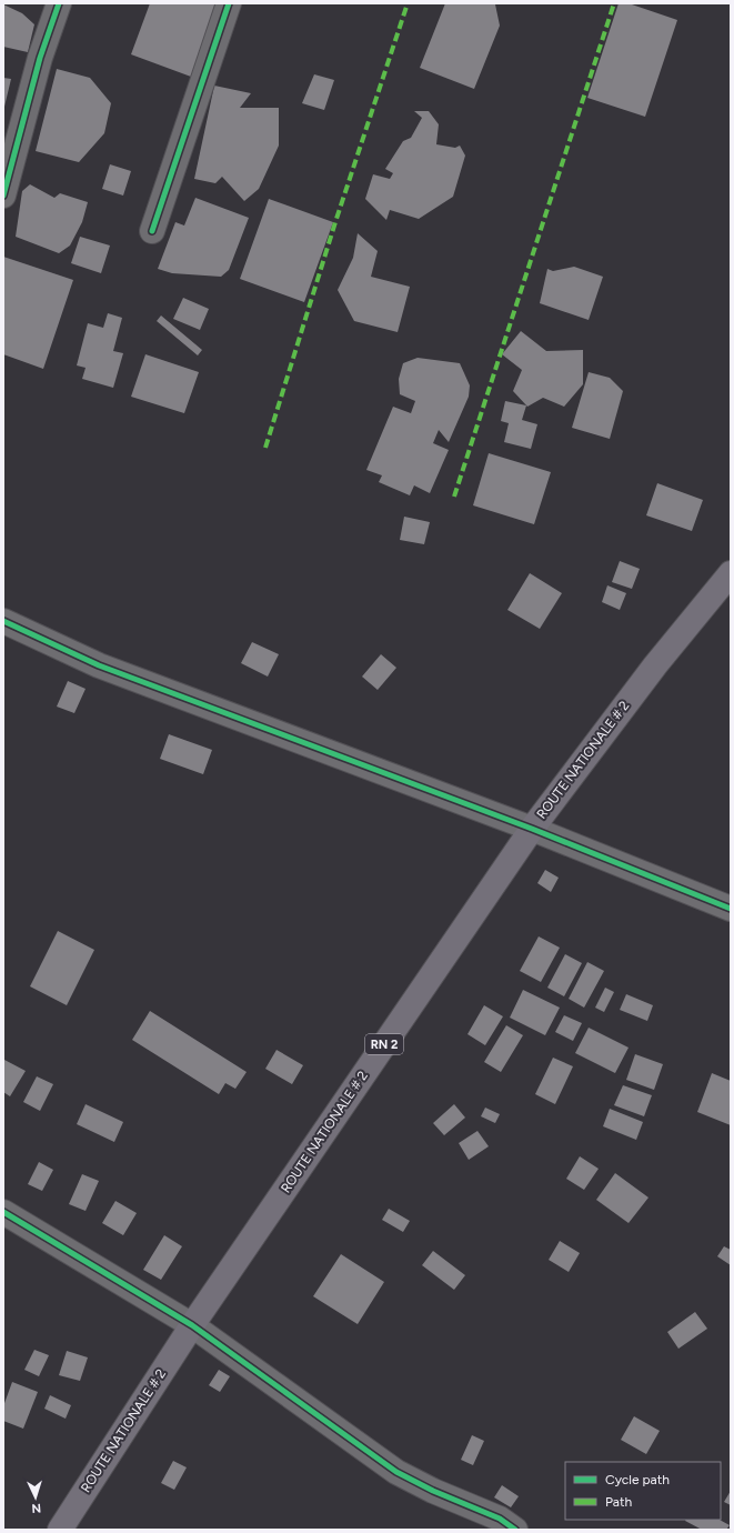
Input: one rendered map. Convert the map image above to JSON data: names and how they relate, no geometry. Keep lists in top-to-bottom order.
{
  "streets": {
    "main road": ["ROUTE NATIONALE # 2", "RN 2"]
  },
  "legend": ["Cycle path", "Path"],
  "north": "bottom"
}
